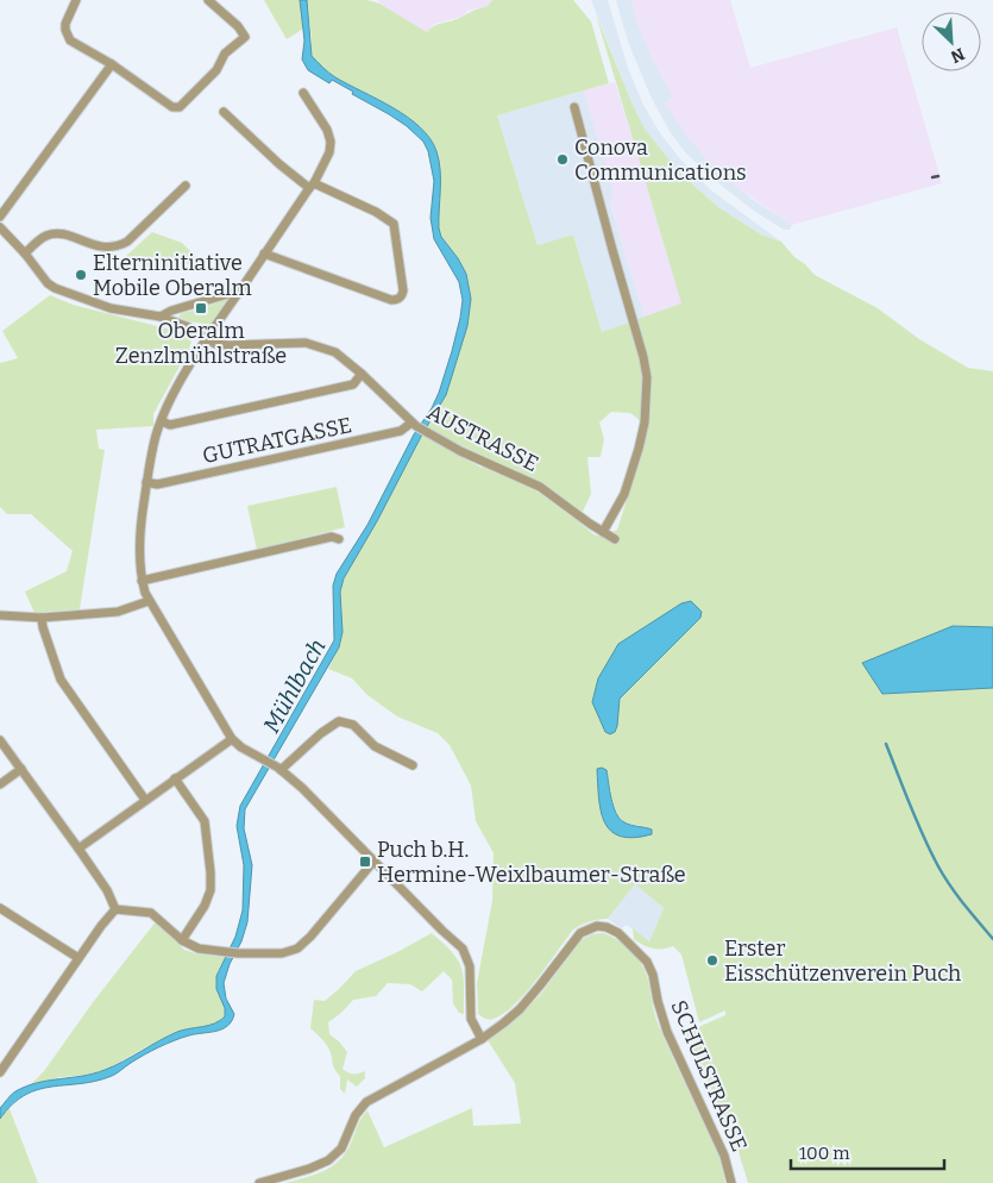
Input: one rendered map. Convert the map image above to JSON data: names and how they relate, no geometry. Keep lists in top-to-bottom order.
{
  "streets": {
    "street": ["AUSTRASSE", "GUTRATGASSE", "SCHULSTRASSE"]
  },
  "crossings": [
    ["AUSTRASSE", "GUTRATGASSE"]
  ],
  "water": ["Mühlbach"],
  "places": {
    "other": ["Conova Communications", "Elterninitiative Mobile Oberalm", "Erster Eisschützenverein Puch"],
    "transit": ["Oberalm Zenzlmühlstraße", "Puch b.H. Hermine-Weixlbaumer-Straße"]
  },
  "scale_bar": "100 m",
  "north": "bottom right"
}
